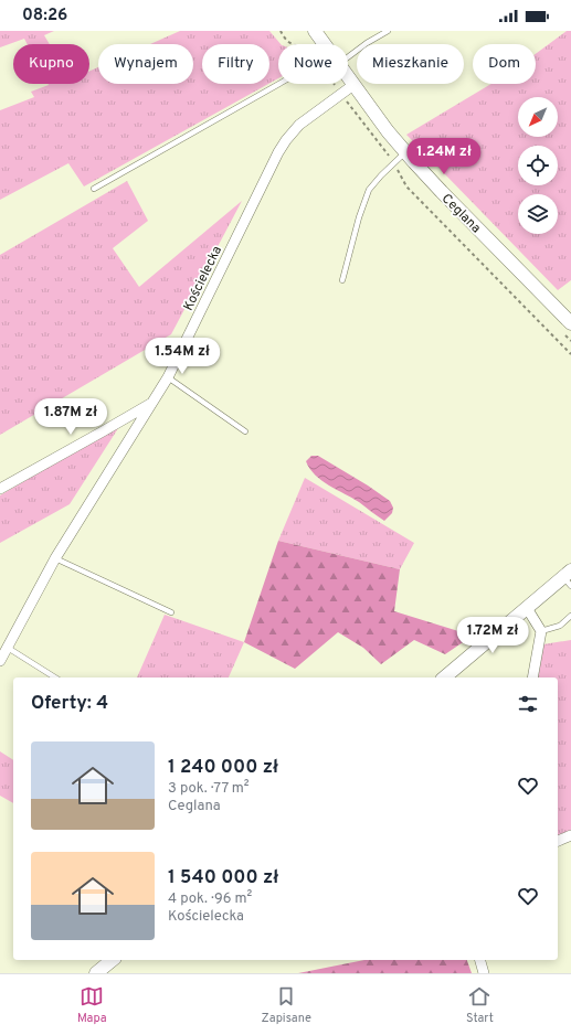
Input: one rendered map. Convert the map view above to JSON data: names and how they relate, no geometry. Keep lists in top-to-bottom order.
{
  "streets": {
    "street": ["Ceglana", "Kościelecka"]
  },
  "crossings": [
    ["Ceglana", "Kościelecka"]
  ],
  "north": "bottom left",
  "page": {
    "status": "08:26",
    "chip": [
      "Kupno",
      "Wynajem",
      "Filtry",
      "Nowe",
      "Mieszkanie",
      "Dom"
    ],
    "price": [
      "1.24M zł",
      "1.54M zł",
      "1.87M zł",
      "1.72M zł"
    ],
    "heading": "Oferty: 4",
    "list": [
      {
        "name": "1 240 000 zł",
        "note": "3 pok. · 77 m² · Ceglana"
      },
      {
        "name": "1 540 000 zł",
        "note": "4 pok. · 96 m² · Kościelecka"
      }
    ],
    "tabs": ["Mapa", "Zapisane", "Start"]
  }
}
